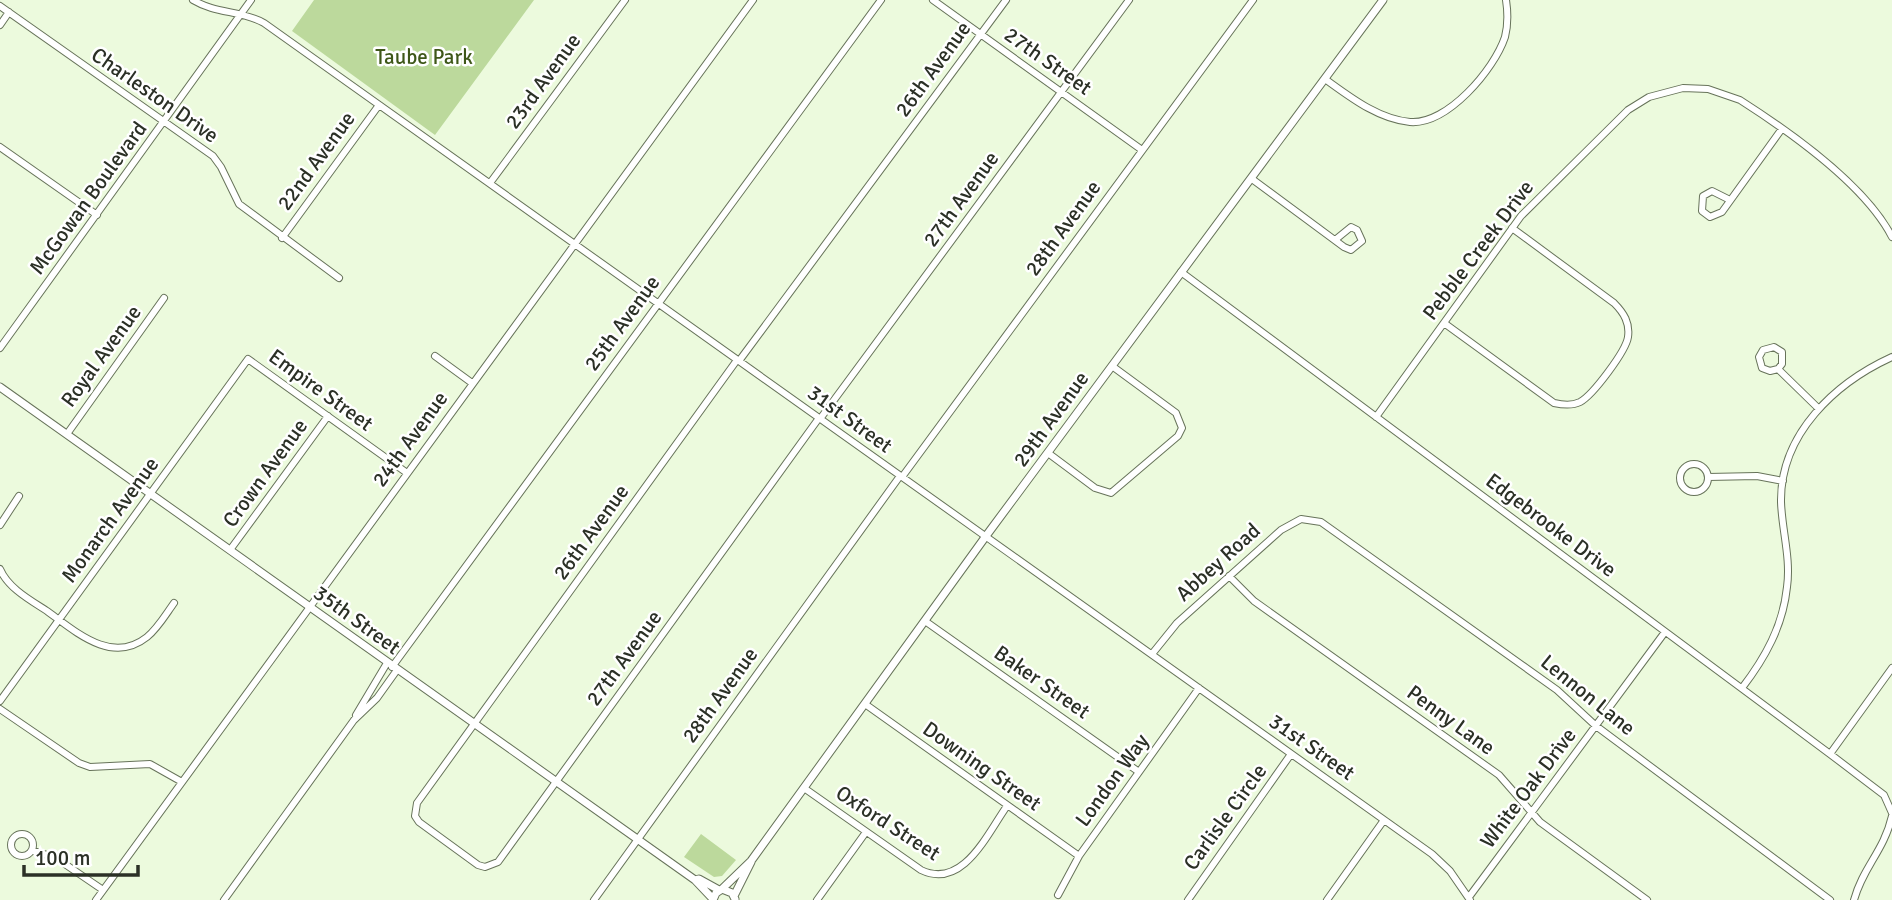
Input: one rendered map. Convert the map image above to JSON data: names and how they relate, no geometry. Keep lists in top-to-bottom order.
{
  "streets": {
    "street": [
      "27th Street",
      "26th Avenue",
      "23rd Avenue",
      "Charleston Drive",
      "22nd Avenue",
      "McGowan Boulevard",
      "27th Avenue",
      "28th Avenue",
      "Pebble Creek Drive",
      "25th Avenue",
      "Royal Avenue",
      "Empire Street",
      "31st Street",
      "29th Avenue",
      "24th Avenue",
      "Crown Avenue",
      "Monarch Avenue",
      "Edgebrooke Drive",
      "Abbey Road",
      "35th Street",
      "Baker Street",
      "Lennon Lane",
      "Penny Lane",
      "Downing Street",
      "London Way",
      "White Oak Drive",
      "Carlisle Circle",
      "Oxford Street"
    ]
  },
  "crossings": [
    ["27th Street", "26th Avenue"],
    ["27th Street", "27th Avenue"],
    ["27th Street", "28th Avenue"],
    ["26th Avenue", "27th Avenue"],
    ["26th Avenue", "31st Street"],
    ["26th Avenue", "35th Street"],
    ["23rd Avenue", "31st Street"],
    ["Charleston Drive", "22nd Avenue"],
    ["Charleston Drive", "McGowan Boulevard"],
    ["22nd Avenue", "31st Street"],
    ["McGowan Boulevard", "31st Street"],
    ["27th Avenue", "31st Street"],
    ["27th Avenue", "35th Street"],
    ["28th Avenue", "31st Street"],
    ["28th Avenue", "35th Street"],
    ["Pebble Creek Drive", "Edgebrooke Drive"],
    ["25th Avenue", "31st Street"],
    ["25th Avenue", "35th Street"],
    ["Royal Avenue", "35th Street"],
    ["Empire Street", "24th Avenue"],
    ["Empire Street", "Crown Avenue"],
    ["Empire Street", "Monarch Avenue"],
    ["31st Street", "29th Avenue"],
    ["31st Street", "24th Avenue"],
    ["31st Street", "Abbey Road"],
    ["31st Street", "London Way"],
    ["31st Street", "White Oak Drive"],
    ["31st Street", "Carlisle Circle"],
    ["29th Avenue", "Edgebrooke Drive"],
    ["29th Avenue", "35th Street"],
    ["29th Avenue", "Baker Street"],
    ["29th Avenue", "Downing Street"],
    ["29th Avenue", "Oxford Street"],
    ["24th Avenue", "35th Street"],
    ["Crown Avenue", "35th Street"],
    ["Monarch Avenue", "35th Street"],
    ["Edgebrooke Drive", "White Oak Drive"],
    ["Abbey Road", "Lennon Lane"],
    ["Abbey Road", "Penny Lane"],
    ["Baker Street", "London Way"],
    ["Lennon Lane", "White Oak Drive"],
    ["Penny Lane", "White Oak Drive"],
    ["Downing Street", "London Way"],
    ["Downing Street", "Oxford Street"]
  ],
  "parks": ["Taube Park"],
  "scale_bar": "100 m"
}
